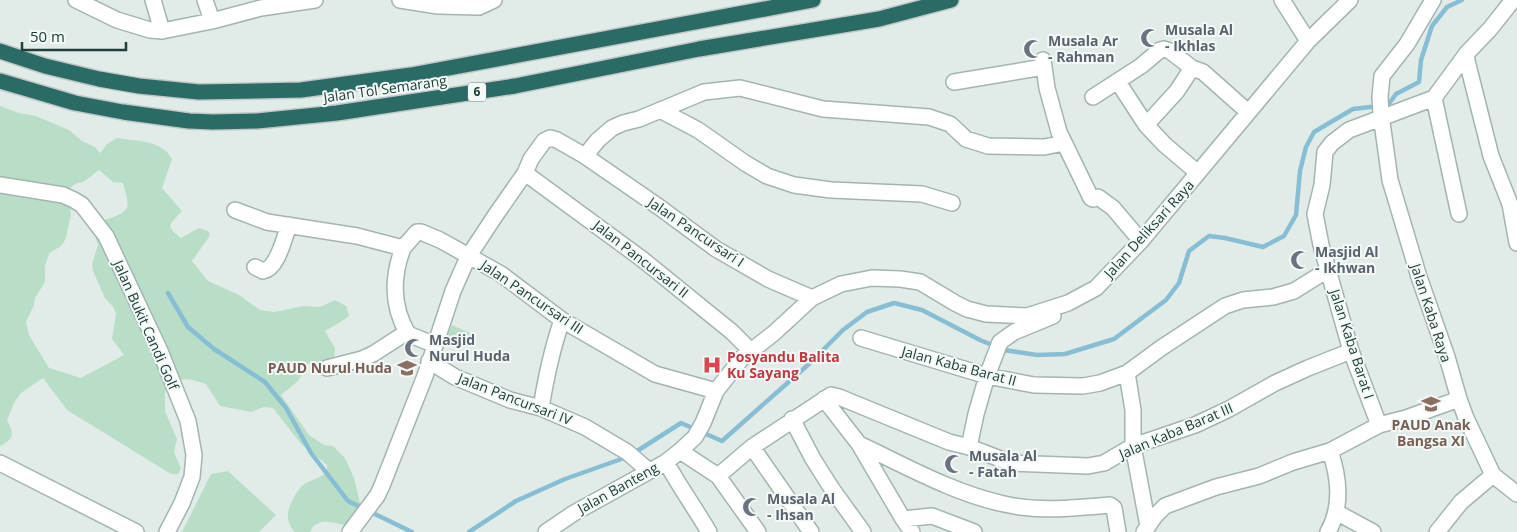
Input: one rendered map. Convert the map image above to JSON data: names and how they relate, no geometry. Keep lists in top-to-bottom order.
{
  "streets": {
    "highway": ["Jalan Tol Semarang", "6"],
    "street": [
      "Jalan Deliksari Raya",
      "Jalan Pancursari I",
      "Jalan Pancursari II",
      "Jalan Pancursari III",
      "Jalan Kaba Raya",
      "Jalan Bukit Candi Golf",
      "Jalan Kaba Barat I",
      "Jalan Kaba Barat II",
      "Jalan Pancursari IV",
      "Jalan Kaba Barat III",
      "Jalan Banteng"
    ]
  },
  "crossings": [
    ["Jalan Deliksari Raya", "Jalan Pancursari I"],
    ["Jalan Deliksari Raya", "Jalan Pancursari II"],
    ["Jalan Deliksari Raya", "Jalan Pancursari III"],
    ["Jalan Deliksari Raya", "Jalan Banteng"],
    ["Jalan Pancursari I", "Jalan Pancursari II"],
    ["Jalan Kaba Raya", "Jalan Kaba Barat I"],
    ["Jalan Kaba Barat I", "Jalan Kaba Barat II"],
    ["Jalan Kaba Barat I", "Jalan Kaba Barat III"],
    ["Jalan Pancursari IV", "Jalan Banteng"]
  ],
  "places": {
    "mosque": [
      "Musala Al - Ikhlas",
      "Musala Ar - Rahman",
      "Masjid Al - Ikhwan",
      "Masjid Nurul Huda",
      "Musala Al - Fatah",
      "Musala Al - Ihsan"
    ],
    "hospital": ["Posyandu Balita Ku Sayang"],
    "school or university": ["PAUD Nurul Huda", "PAUD Anak Bangsa XI"]
  },
  "scale_bar": "50 m"
}
